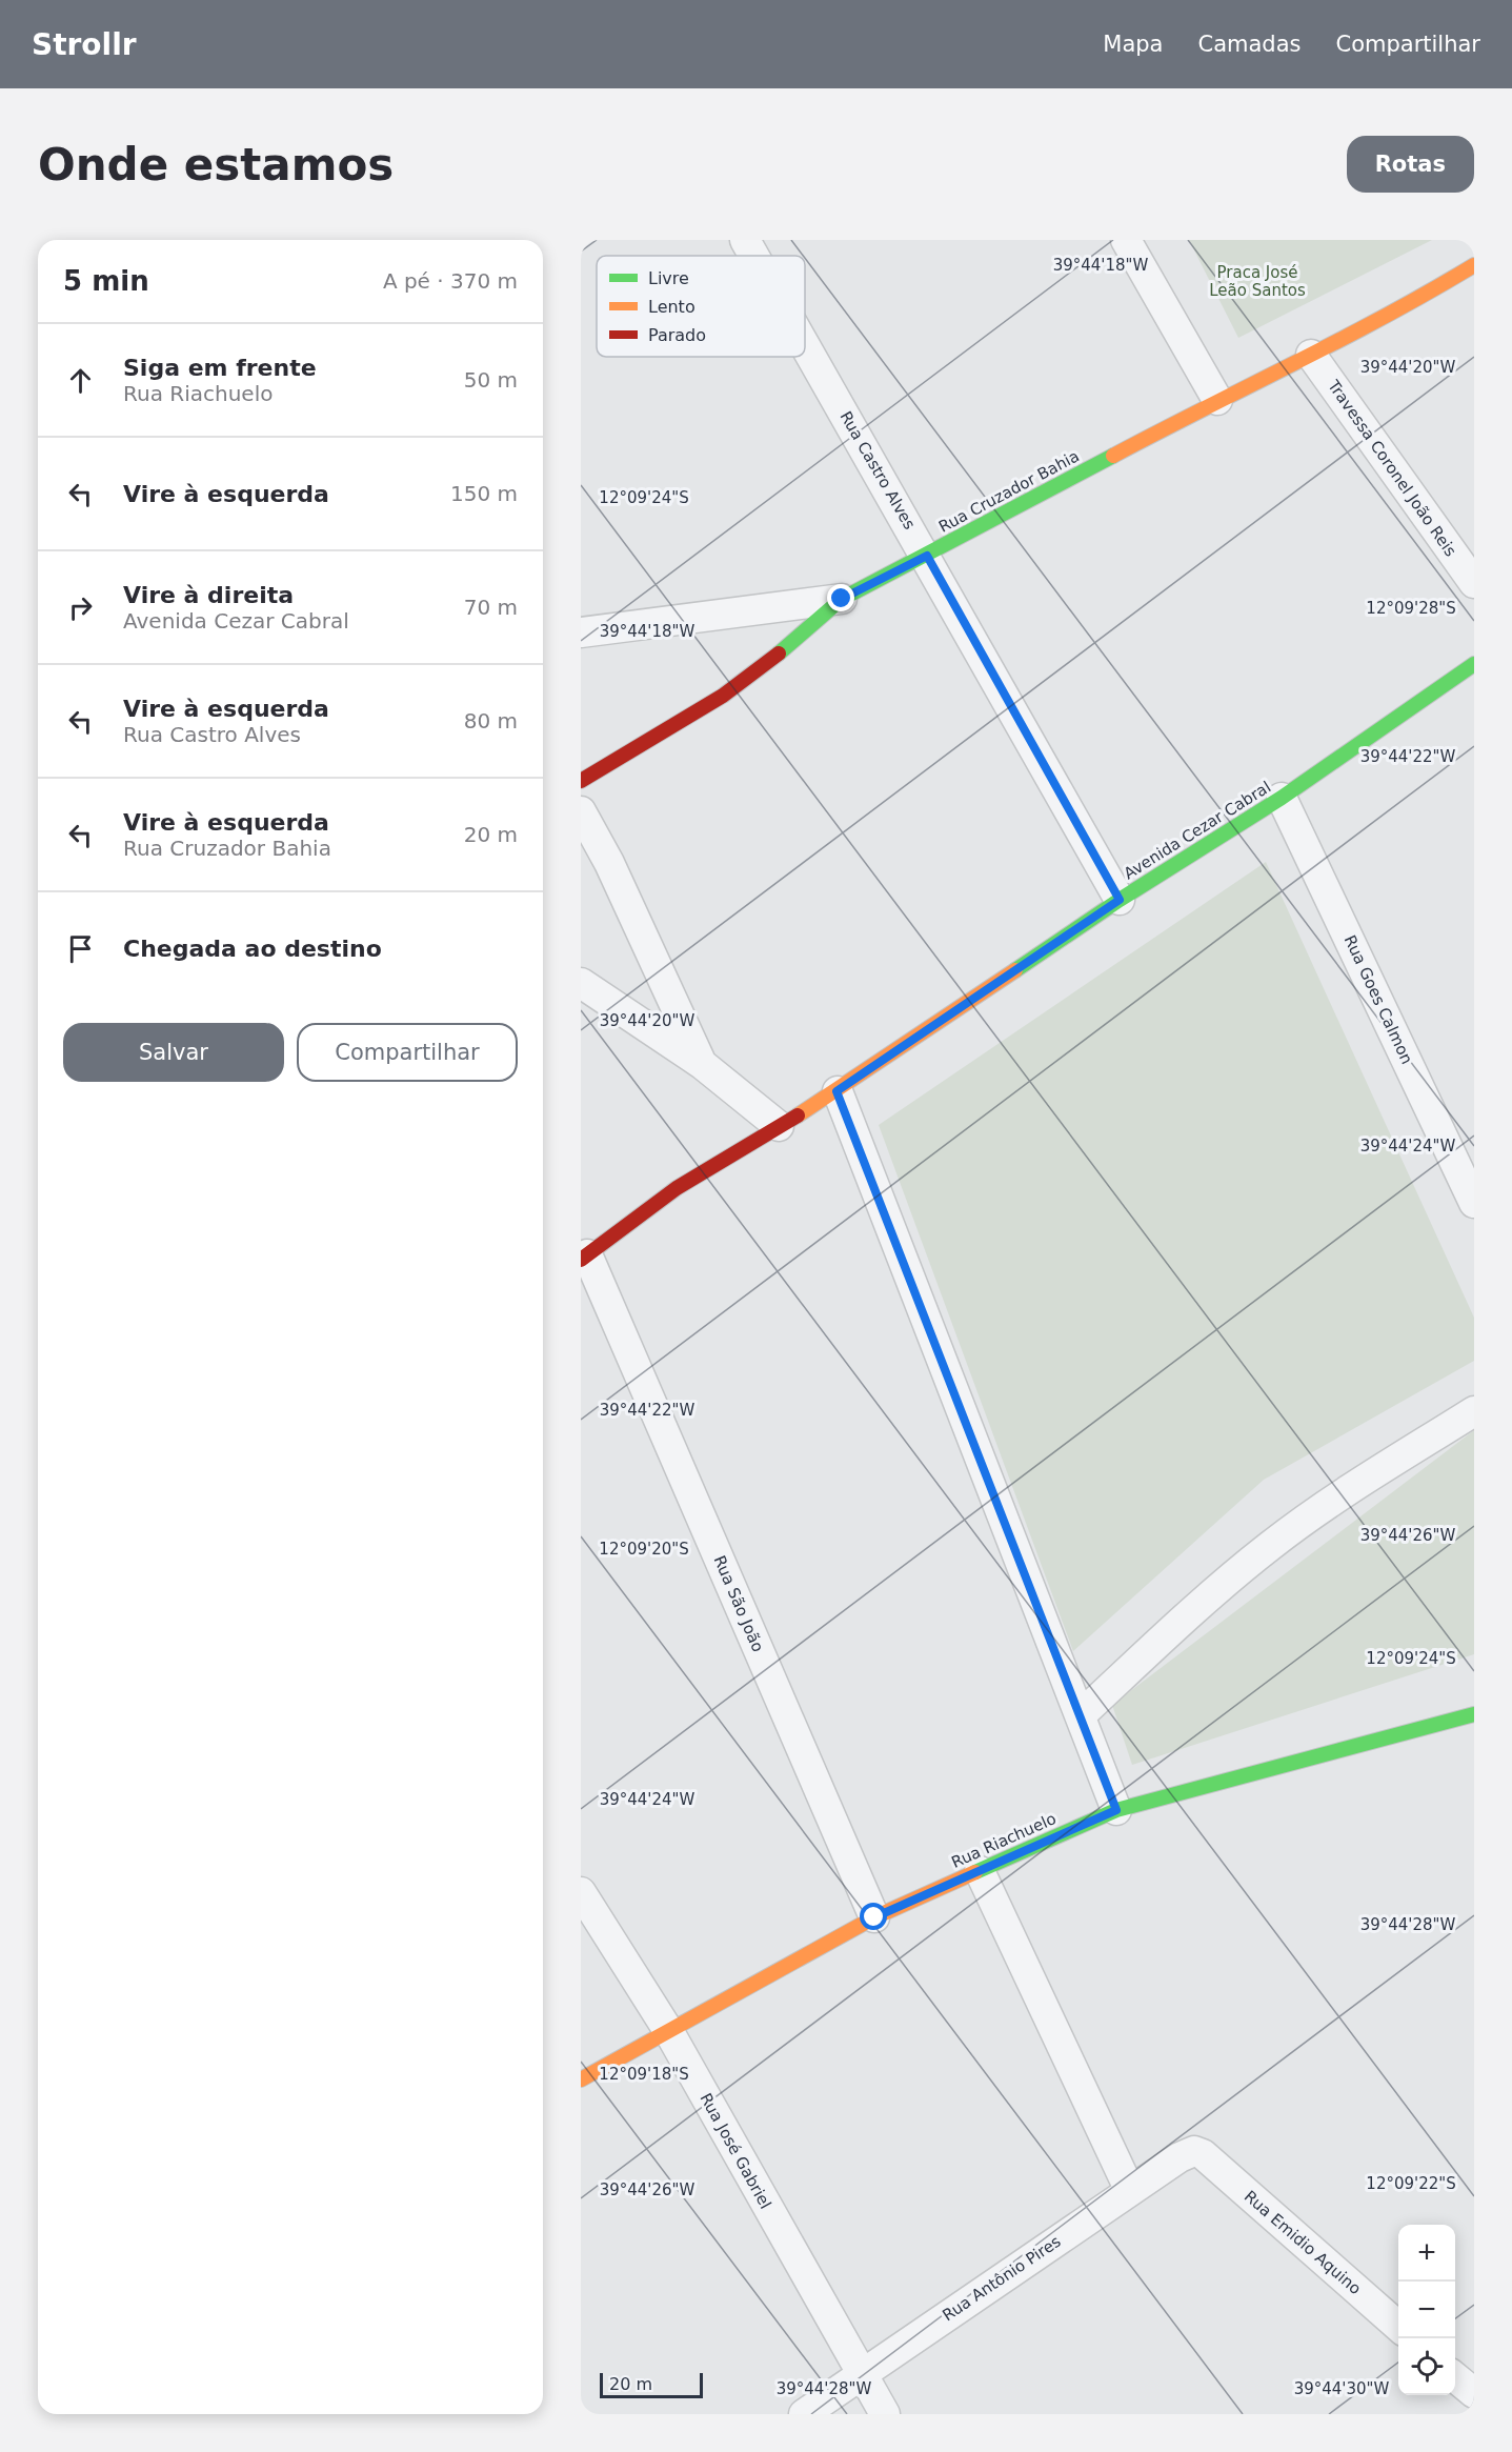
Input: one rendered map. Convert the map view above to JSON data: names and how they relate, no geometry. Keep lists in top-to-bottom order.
{
  "streets": {
    "street": [
      "Travessa Coronel João Reis",
      "Rua Castro Alves",
      "Rua Cruzador Bahia",
      "Avenida Cezar Cabral",
      "Rua Goes Calmon",
      "Rua São João",
      "Rua Riachuelo",
      "Rua José Gabriel",
      "Rua Emidio Aquino",
      "Rua Antônio Pires"
    ]
  },
  "crossings": [
    ["Travessa Coronel João Reis", "Rua Cruzador Bahia"],
    ["Rua Castro Alves", "Rua Cruzador Bahia"],
    ["Rua Castro Alves", "Avenida Cezar Cabral"],
    ["Avenida Cezar Cabral", "Rua Goes Calmon"],
    ["Avenida Cezar Cabral", "Rua São João"],
    ["Rua São João", "Rua Riachuelo"],
    ["Rua Riachuelo", "Rua José Gabriel"],
    ["Rua José Gabriel", "Rua Antônio Pires"],
    ["Rua Emidio Aquino", "Rua Antônio Pires"]
  ],
  "parks": ["Praca José Leão Santos"],
  "legend": ["Livre", "Lento", "Parado"],
  "scale_bar": "20 m",
  "page": {
    "header": "Strollr",
    "nav": ["Mapa", "Camadas", "Compartilhar"],
    "buttons": [
      "Rotas",
      ["Salvar", "Compartilhar"]
    ],
    "title": "Onde estamos",
    "heading": ["5 min", "A pé · 370 m"],
    "list": [
      ["Siga em frente", "Rua Riachuelo", "50 m"],
      ["Vire à esquerda", "150 m"],
      ["Vire à direita", "Avenida Cezar Cabral", "70 m"],
      ["Vire à esquerda", "Rua Castro Alves", "80 m"],
      ["Vire à esquerda", "Rua Cruzador Bahia", "20 m"],
      "Chegada ao destino"
    ],
    "map_buttons": ["+", "−"],
    "scale": "20 m"
  },
  "coordinates": [
    "39°44'18\"W",
    "39°44'20\"W",
    "12°09'24\"S",
    "12°09'28\"S",
    "39°44'22\"W",
    "39°44'24\"W",
    "39°44'26\"W",
    "12°09'20\"S",
    "39°44'28\"W",
    "12°09'18\"S",
    "12°09'22\"S",
    "39°44'30\"W"
  ]
}
